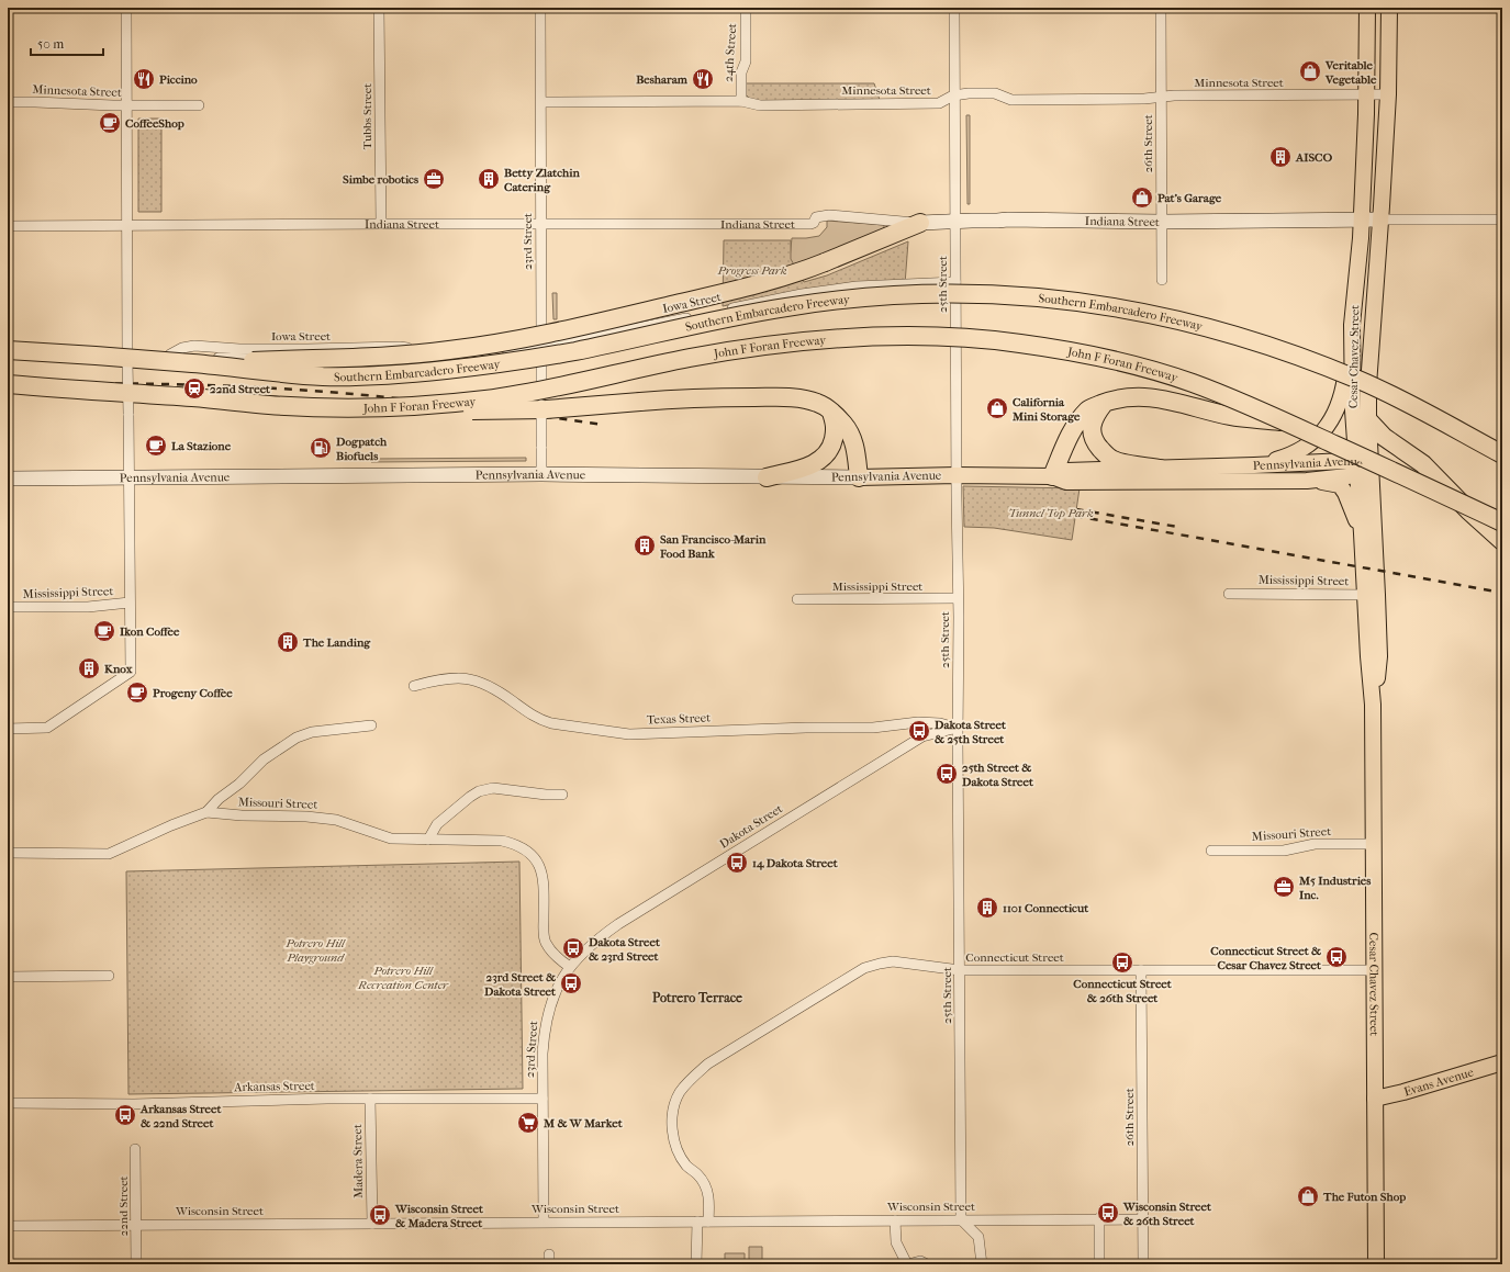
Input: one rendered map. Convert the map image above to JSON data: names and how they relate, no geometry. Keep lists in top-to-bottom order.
{
  "streets": {
    "highway": ["Southern Embarcadero Freeway", "John F Foran Freeway"],
    "main road": [
      "Indiana Street",
      "Cesar Chavez Street",
      "Pennsylvania Avenue",
      "Evans Avenue"
    ],
    "street": [
      "24th Street",
      "Minnesota Street",
      "Tubbs Street",
      "26th Street",
      "23rd Street",
      "25th Street",
      "Iowa Street",
      "Mississippi Street",
      "Texas Street",
      "Missouri Street",
      "Dakota Street",
      "Connecticut Street",
      "Arkansas Street",
      "Madera Street",
      "22nd Street",
      "Wisconsin Street"
    ]
  },
  "crossings": [
    ["24th Street", "Minnesota Street"],
    ["Minnesota Street", "26th Street"],
    ["Minnesota Street", "23rd Street"],
    ["Minnesota Street", "25th Street"],
    ["Minnesota Street", "Cesar Chavez Street"],
    ["Tubbs Street", "Indiana Street"],
    ["26th Street", "Indiana Street"],
    ["26th Street", "Connecticut Street"],
    ["26th Street", "Wisconsin Street"],
    ["Indiana Street", "23rd Street"],
    ["Indiana Street", "25th Street"],
    ["Indiana Street", "Cesar Chavez Street"],
    ["23rd Street", "Iowa Street"],
    ["23rd Street", "Pennsylvania Avenue"],
    ["23rd Street", "Missouri Street"],
    ["23rd Street", "Dakota Street"],
    ["23rd Street", "Arkansas Street"],
    ["23rd Street", "Wisconsin Street"],
    ["25th Street", "Iowa Street"],
    ["25th Street", "Pennsylvania Avenue"],
    ["25th Street", "Mississippi Street"],
    ["25th Street", "Texas Street"],
    ["25th Street", "Dakota Street"],
    ["25th Street", "Connecticut Street"],
    ["25th Street", "Wisconsin Street"],
    ["Cesar Chavez Street", "Pennsylvania Avenue"],
    ["Cesar Chavez Street", "Mississippi Street"],
    ["Cesar Chavez Street", "Missouri Street"],
    ["Cesar Chavez Street", "Connecticut Street"],
    ["Cesar Chavez Street", "Evans Avenue"],
    ["Texas Street", "Dakota Street"],
    ["Missouri Street", "Dakota Street"],
    ["Connecticut Street", "Wisconsin Street"],
    ["Arkansas Street", "Madera Street"],
    ["Madera Street", "Wisconsin Street"],
    ["22nd Street", "Wisconsin Street"]
  ],
  "districts": ["Potrero Terrace"],
  "parks": [
    "Progress Park",
    "Tunnel Top Park",
    "Potrero Hill Playground",
    "Potrero Hill Recreation Center"
  ],
  "places": {
    "shop": [
      "Veritable Vegetable",
      "Pat's Garage",
      "California Mini Storage",
      "The Futon Shop"
    ],
    "restaurant": ["Piccino", "Besharam"],
    "cafe": [
      "CoffeeShop",
      "La Stazione",
      "Ikon Coffee",
      "Progeny Coffee"
    ],
    "building": [
      "AISCO",
      "Betty Zlatchin Catering",
      "San Francisco-Marin Food Bank",
      "The Landing",
      "Knox",
      "1101 Connecticut"
    ],
    "office": ["Simbe robotics", "M5 Industries Inc."],
    "station": ["22nd Street"],
    "fuel station": ["Dogpatch Biofuels"],
    "bus stop": [
      "Dakota Street & 25th Street",
      "25th Street & Dakota Street",
      "14 Dakota Street",
      "Dakota Street & 23rd Street",
      "Connecticut Street & Cesar Chavez Street",
      "Connecticut Street & 26th Street",
      "23rd Street & Dakota Street",
      "Arkansas Street & 22nd Street",
      "Wisconsin Street & 26th Street",
      "Wisconsin Street & Madera Street"
    ],
    "supermarket": ["M & W Market"]
  },
  "scale_bar": "50 m"
}
